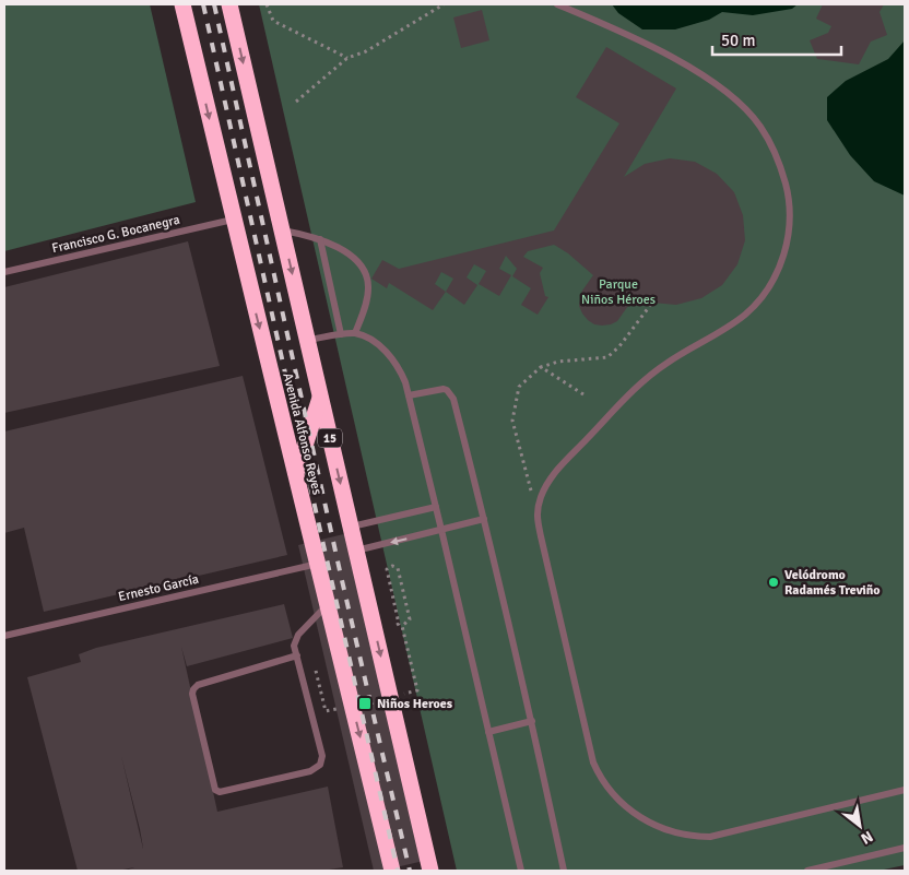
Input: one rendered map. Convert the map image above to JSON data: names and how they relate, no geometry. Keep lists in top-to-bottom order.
{
  "streets": {
    "highway": ["Avenida Alfonso Reyes", "15"],
    "lane": ["Francisco G. Bocanegra", "Ernesto García"]
  },
  "crossings": [
    ["Francisco G. Bocanegra", "Avenida Alfonso Reyes"],
    ["Avenida Alfonso Reyes", "Ernesto García"]
  ],
  "one_way": ["Avenida Alfonso Reyes"],
  "parks": ["Parque Niños Héroes"],
  "places": {
    "other": ["Velódromo Radamés Treviño"],
    "transit": ["Niños Heroes"]
  },
  "scale_bar": "50 m",
  "north": "bottom right"
}
